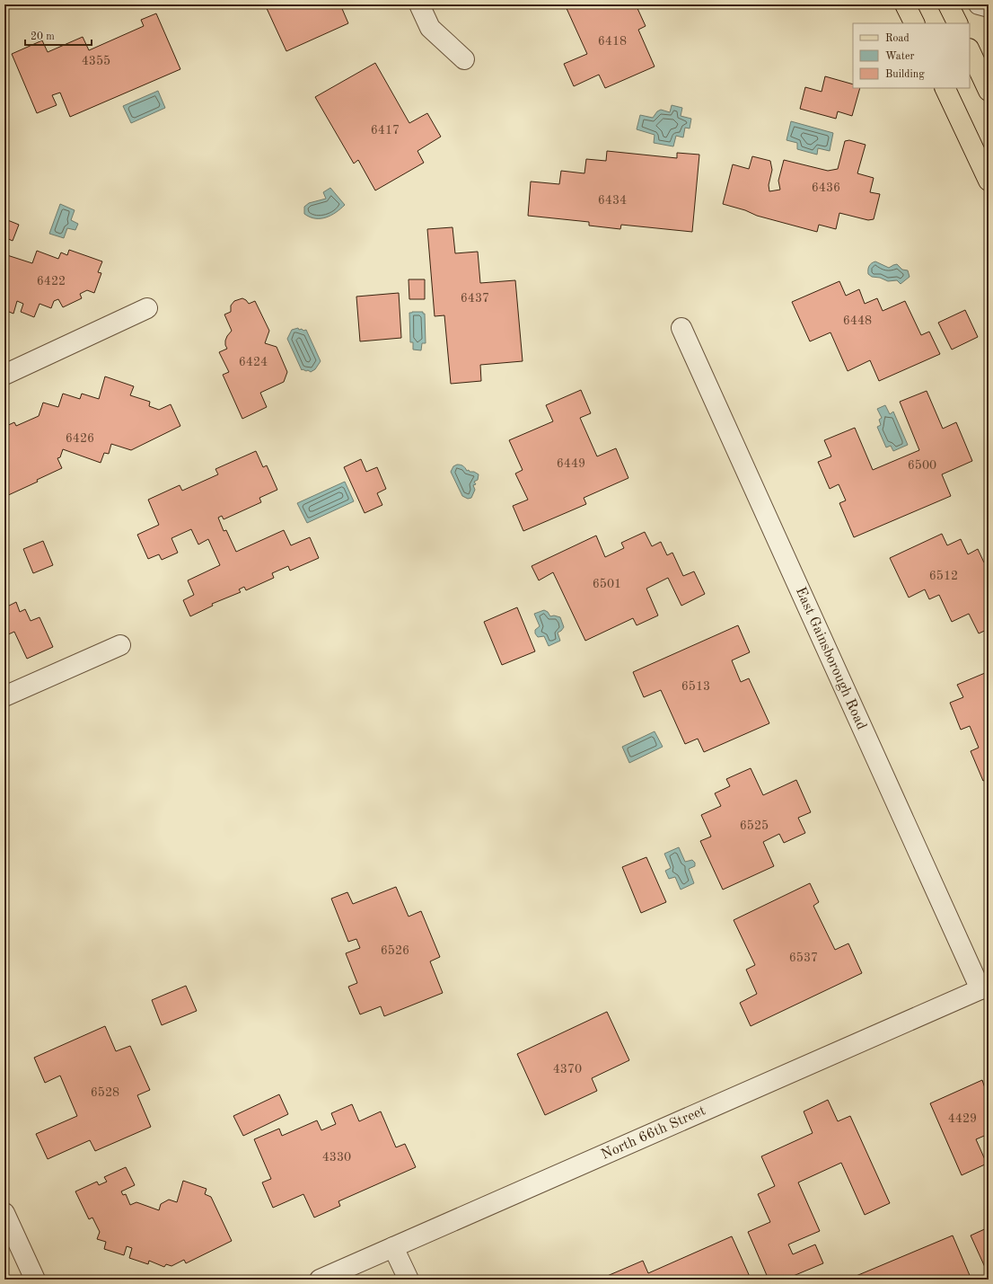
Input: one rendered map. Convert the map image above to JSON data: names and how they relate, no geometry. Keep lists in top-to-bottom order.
{
  "streets": {
    "street": ["East Gainsborough Road", "North 66th Street"]
  },
  "crossings": [
    ["East Gainsborough Road", "North 66th Street"]
  ],
  "house_numbers": [
    "6418",
    "4355",
    "6417",
    "6436",
    "6434",
    "6422",
    "6437",
    "6448",
    "6424",
    "6426",
    "6449",
    "6500",
    "6512",
    "6501",
    "6513",
    "6525",
    "6526",
    "6537",
    "4370",
    "6528",
    "4429",
    "4330"
  ],
  "legend": ["Road", "Water", "Building"],
  "scale_bar": "20 m"
}
